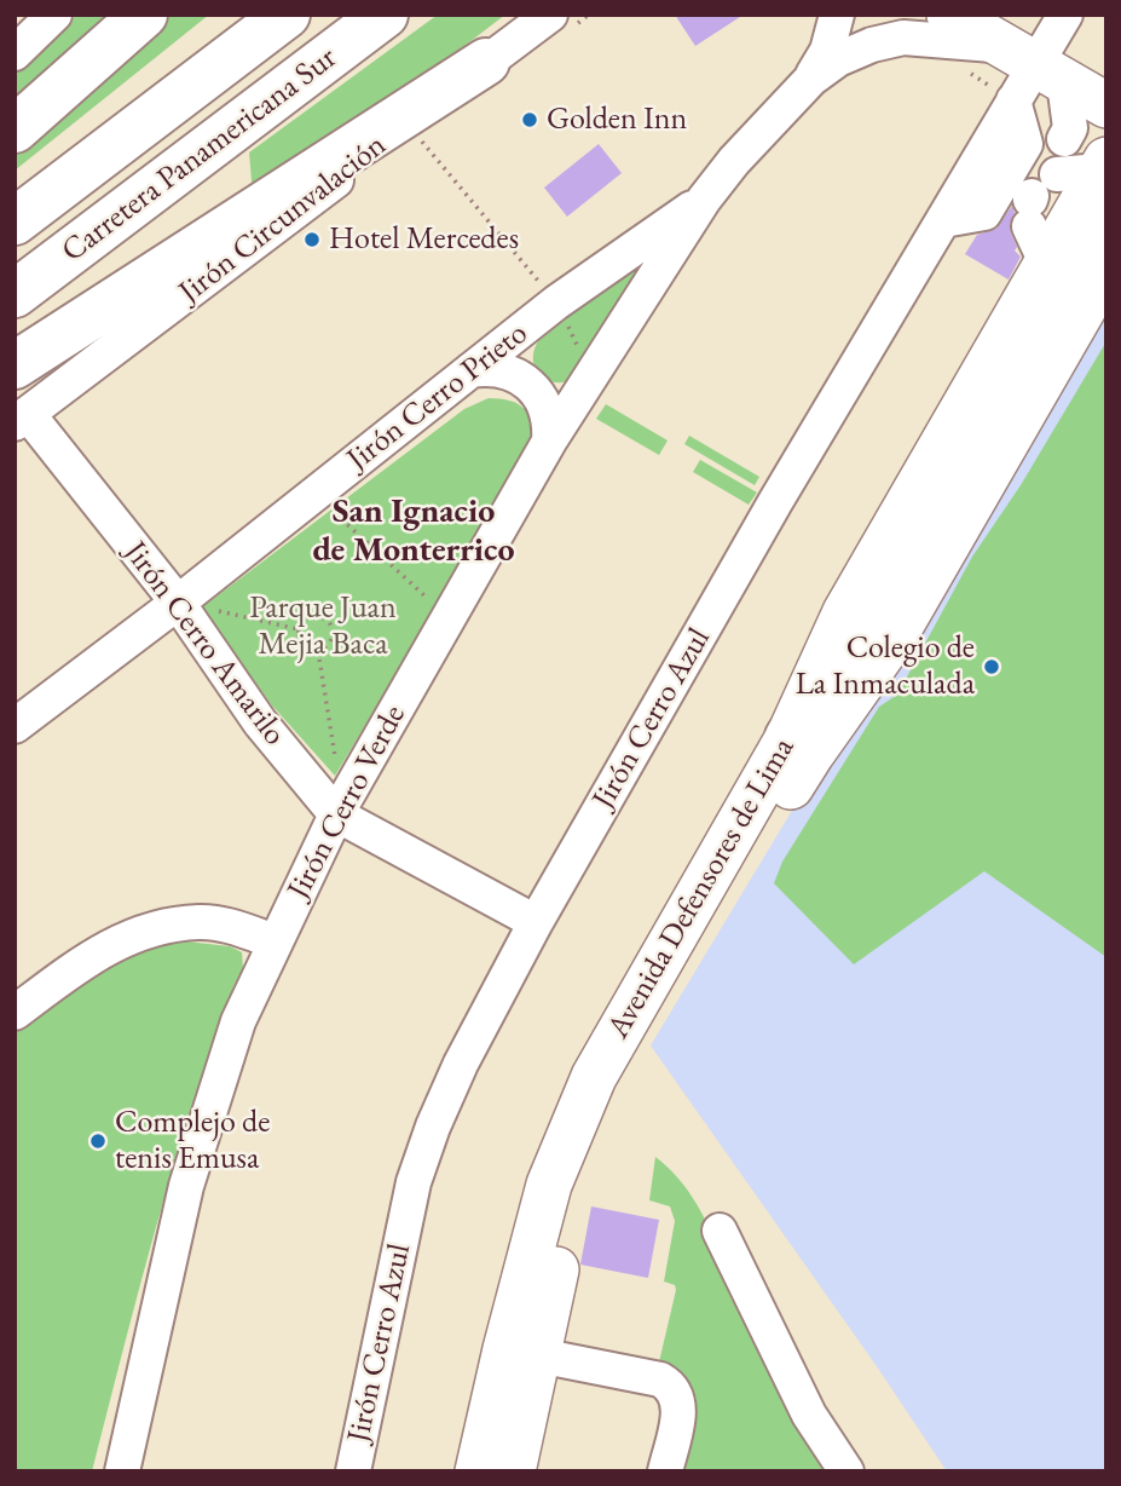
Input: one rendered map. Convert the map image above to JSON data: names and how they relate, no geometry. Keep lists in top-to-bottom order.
{
  "streets": {
    "highway": ["Carretera Panamericana Sur"],
    "main road": ["Avenida Defensores de Lima"],
    "street": [
      "Jirón Circunvalación",
      "Jirón Cerro Prieto",
      "Jirón Cerro Amarilo",
      "Jirón Cerro Azul",
      "Jirón Cerro Verde"
    ]
  },
  "crossings": [
    ["Jirón Circunvalación", "Jirón Cerro Amarilo"],
    ["Jirón Cerro Prieto", "Jirón Cerro Amarilo"],
    ["Jirón Cerro Prieto", "Jirón Cerro Verde"],
    ["Jirón Cerro Amarilo", "Jirón Cerro Azul"],
    ["Jirón Cerro Amarilo", "Jirón Cerro Verde"],
    ["Jirón Cerro Azul", "Jirón Cerro Verde"]
  ],
  "districts": ["San Ignacio de Monterrico"],
  "parks": ["Parque Juan Mejia Baca"],
  "places": [
    "Golden Inn",
    "Hotel Mercedes",
    "Colegio de La Inmaculada",
    "Complejo de tenis Emusa"
  ]
}
